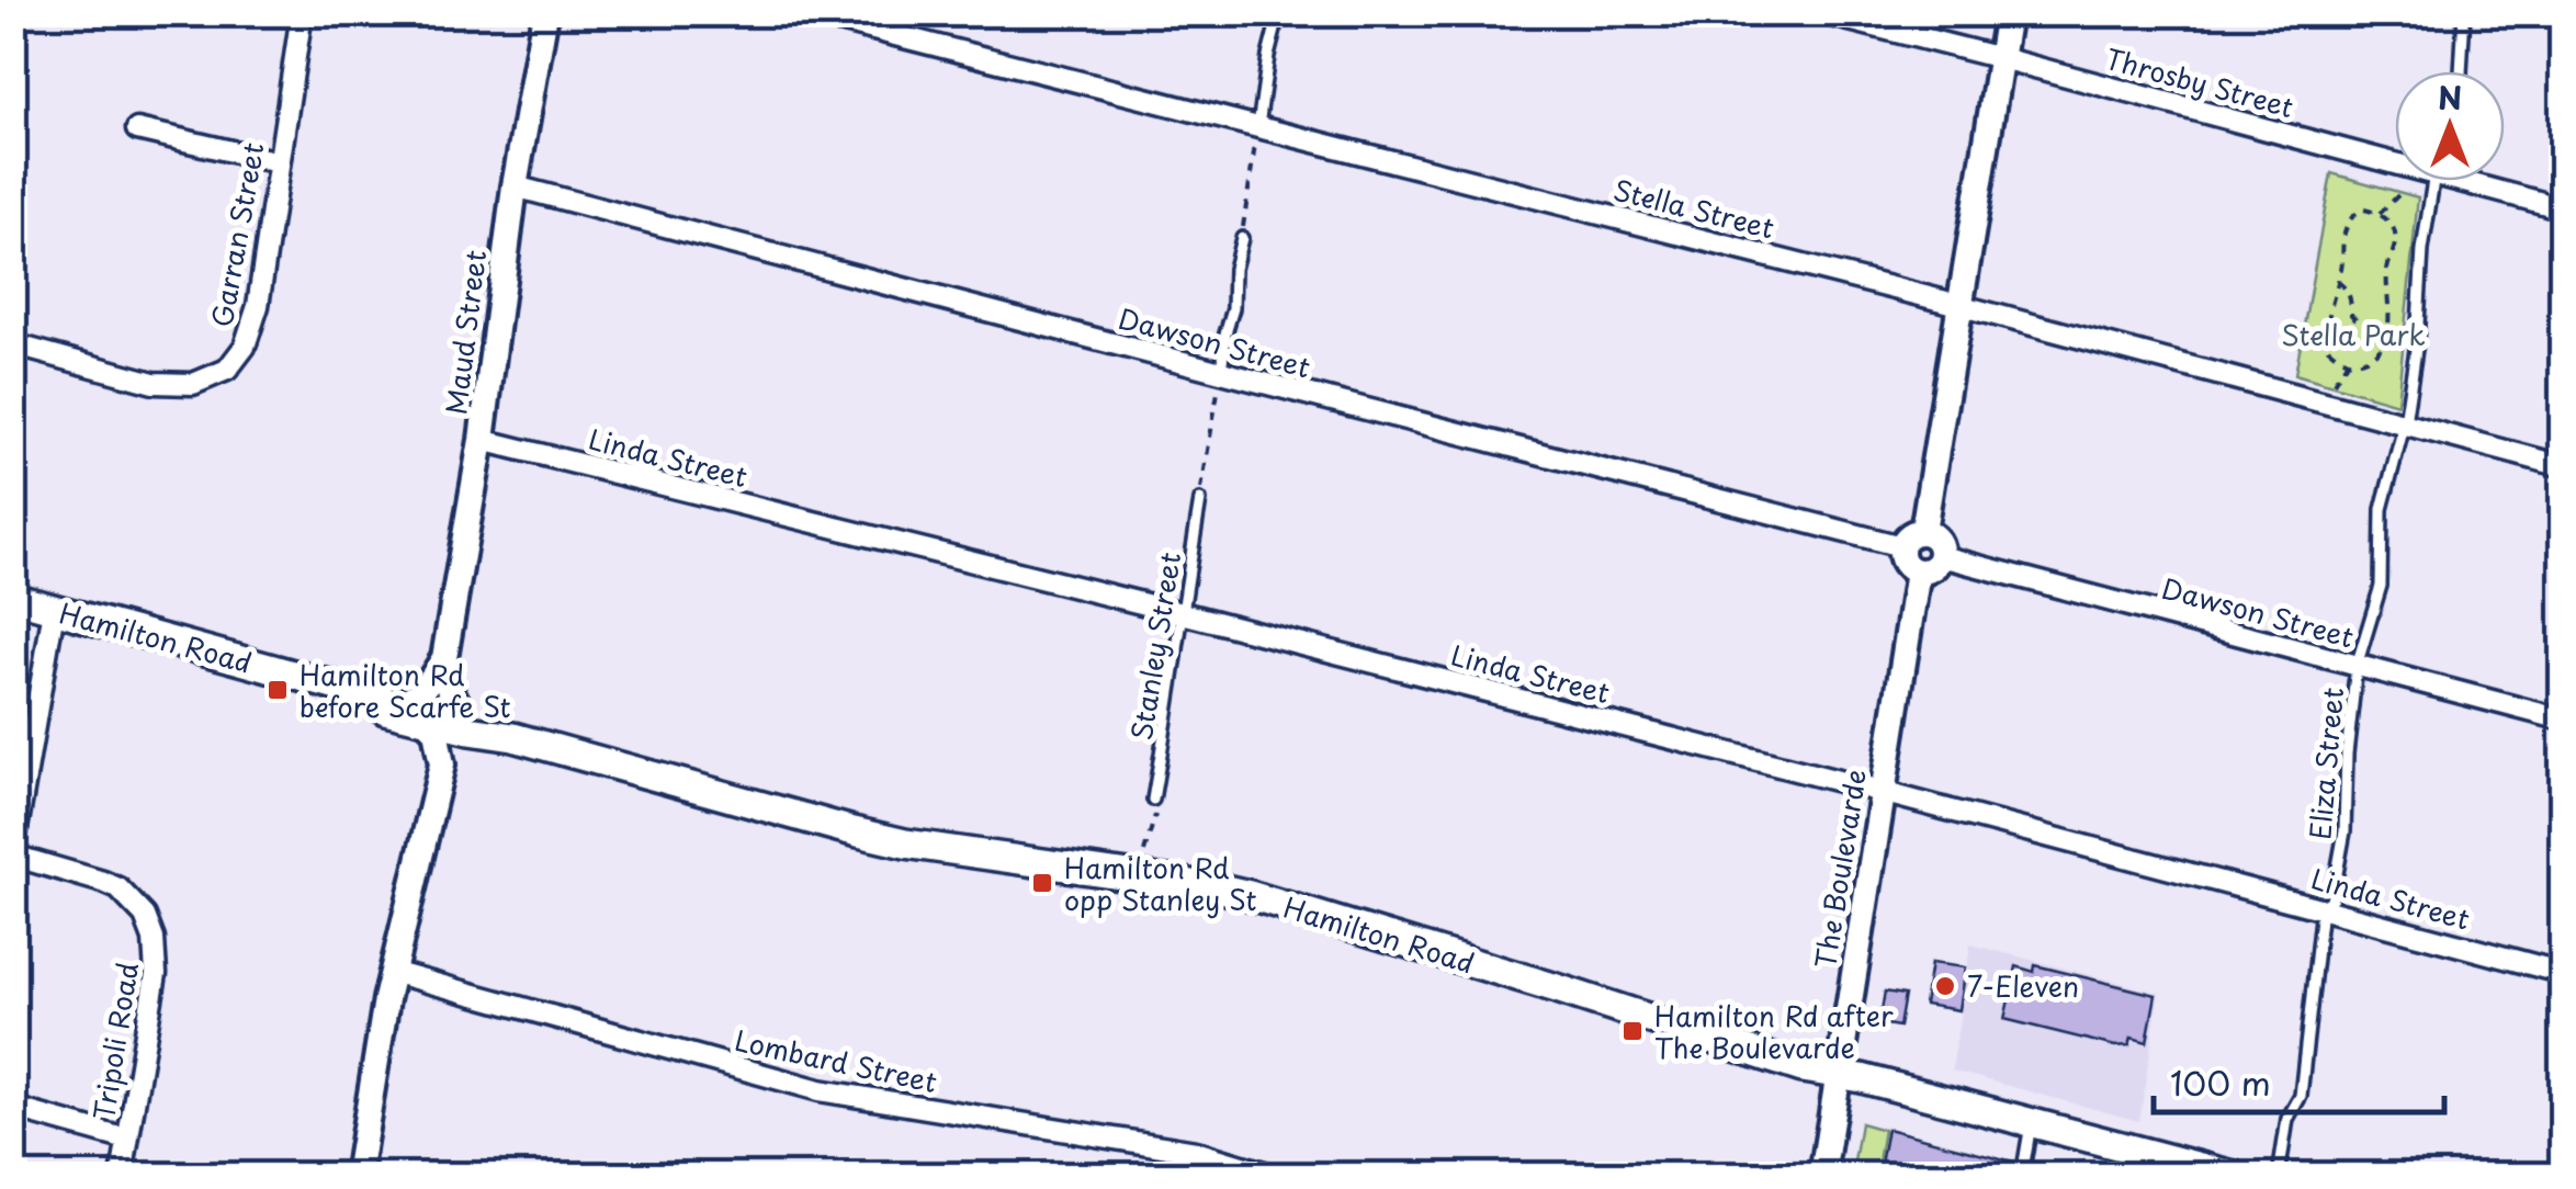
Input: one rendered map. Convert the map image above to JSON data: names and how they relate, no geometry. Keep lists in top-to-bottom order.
{
  "streets": {
    "main road": ["Hamilton Road"],
    "street": [
      "Throsby Street",
      "Stella Street",
      "Garran Street",
      "Maud Street",
      "Dawson Street",
      "Linda Street",
      "The Boulevarde",
      "Tripoli Road",
      "Lombard Street"
    ],
    "lane": ["Stanley Street", "Eliza Street"]
  },
  "crossings": [
    ["Stella Street", "Eliza Street"],
    ["Maud Street", "Dawson Street"],
    ["Maud Street", "Linda Street"],
    ["Maud Street", "Hamilton Road"],
    ["Dawson Street", "Eliza Street"],
    ["Dawson Street", "The Boulevarde"],
    ["Linda Street", "Stanley Street"],
    ["Linda Street", "Eliza Street"],
    ["Linda Street", "The Boulevarde"],
    ["Hamilton Road", "The Boulevarde"]
  ],
  "parks": ["Stella Park"],
  "places": {
    "transit": ["Hamilton Rd before Scarfe St", "Hamilton Rd opp Stanley St", "Hamilton Rd after The Boulevarde"],
    "other": ["7-Eleven"]
  },
  "scale_bar": "100 m",
  "north": "top"
}
